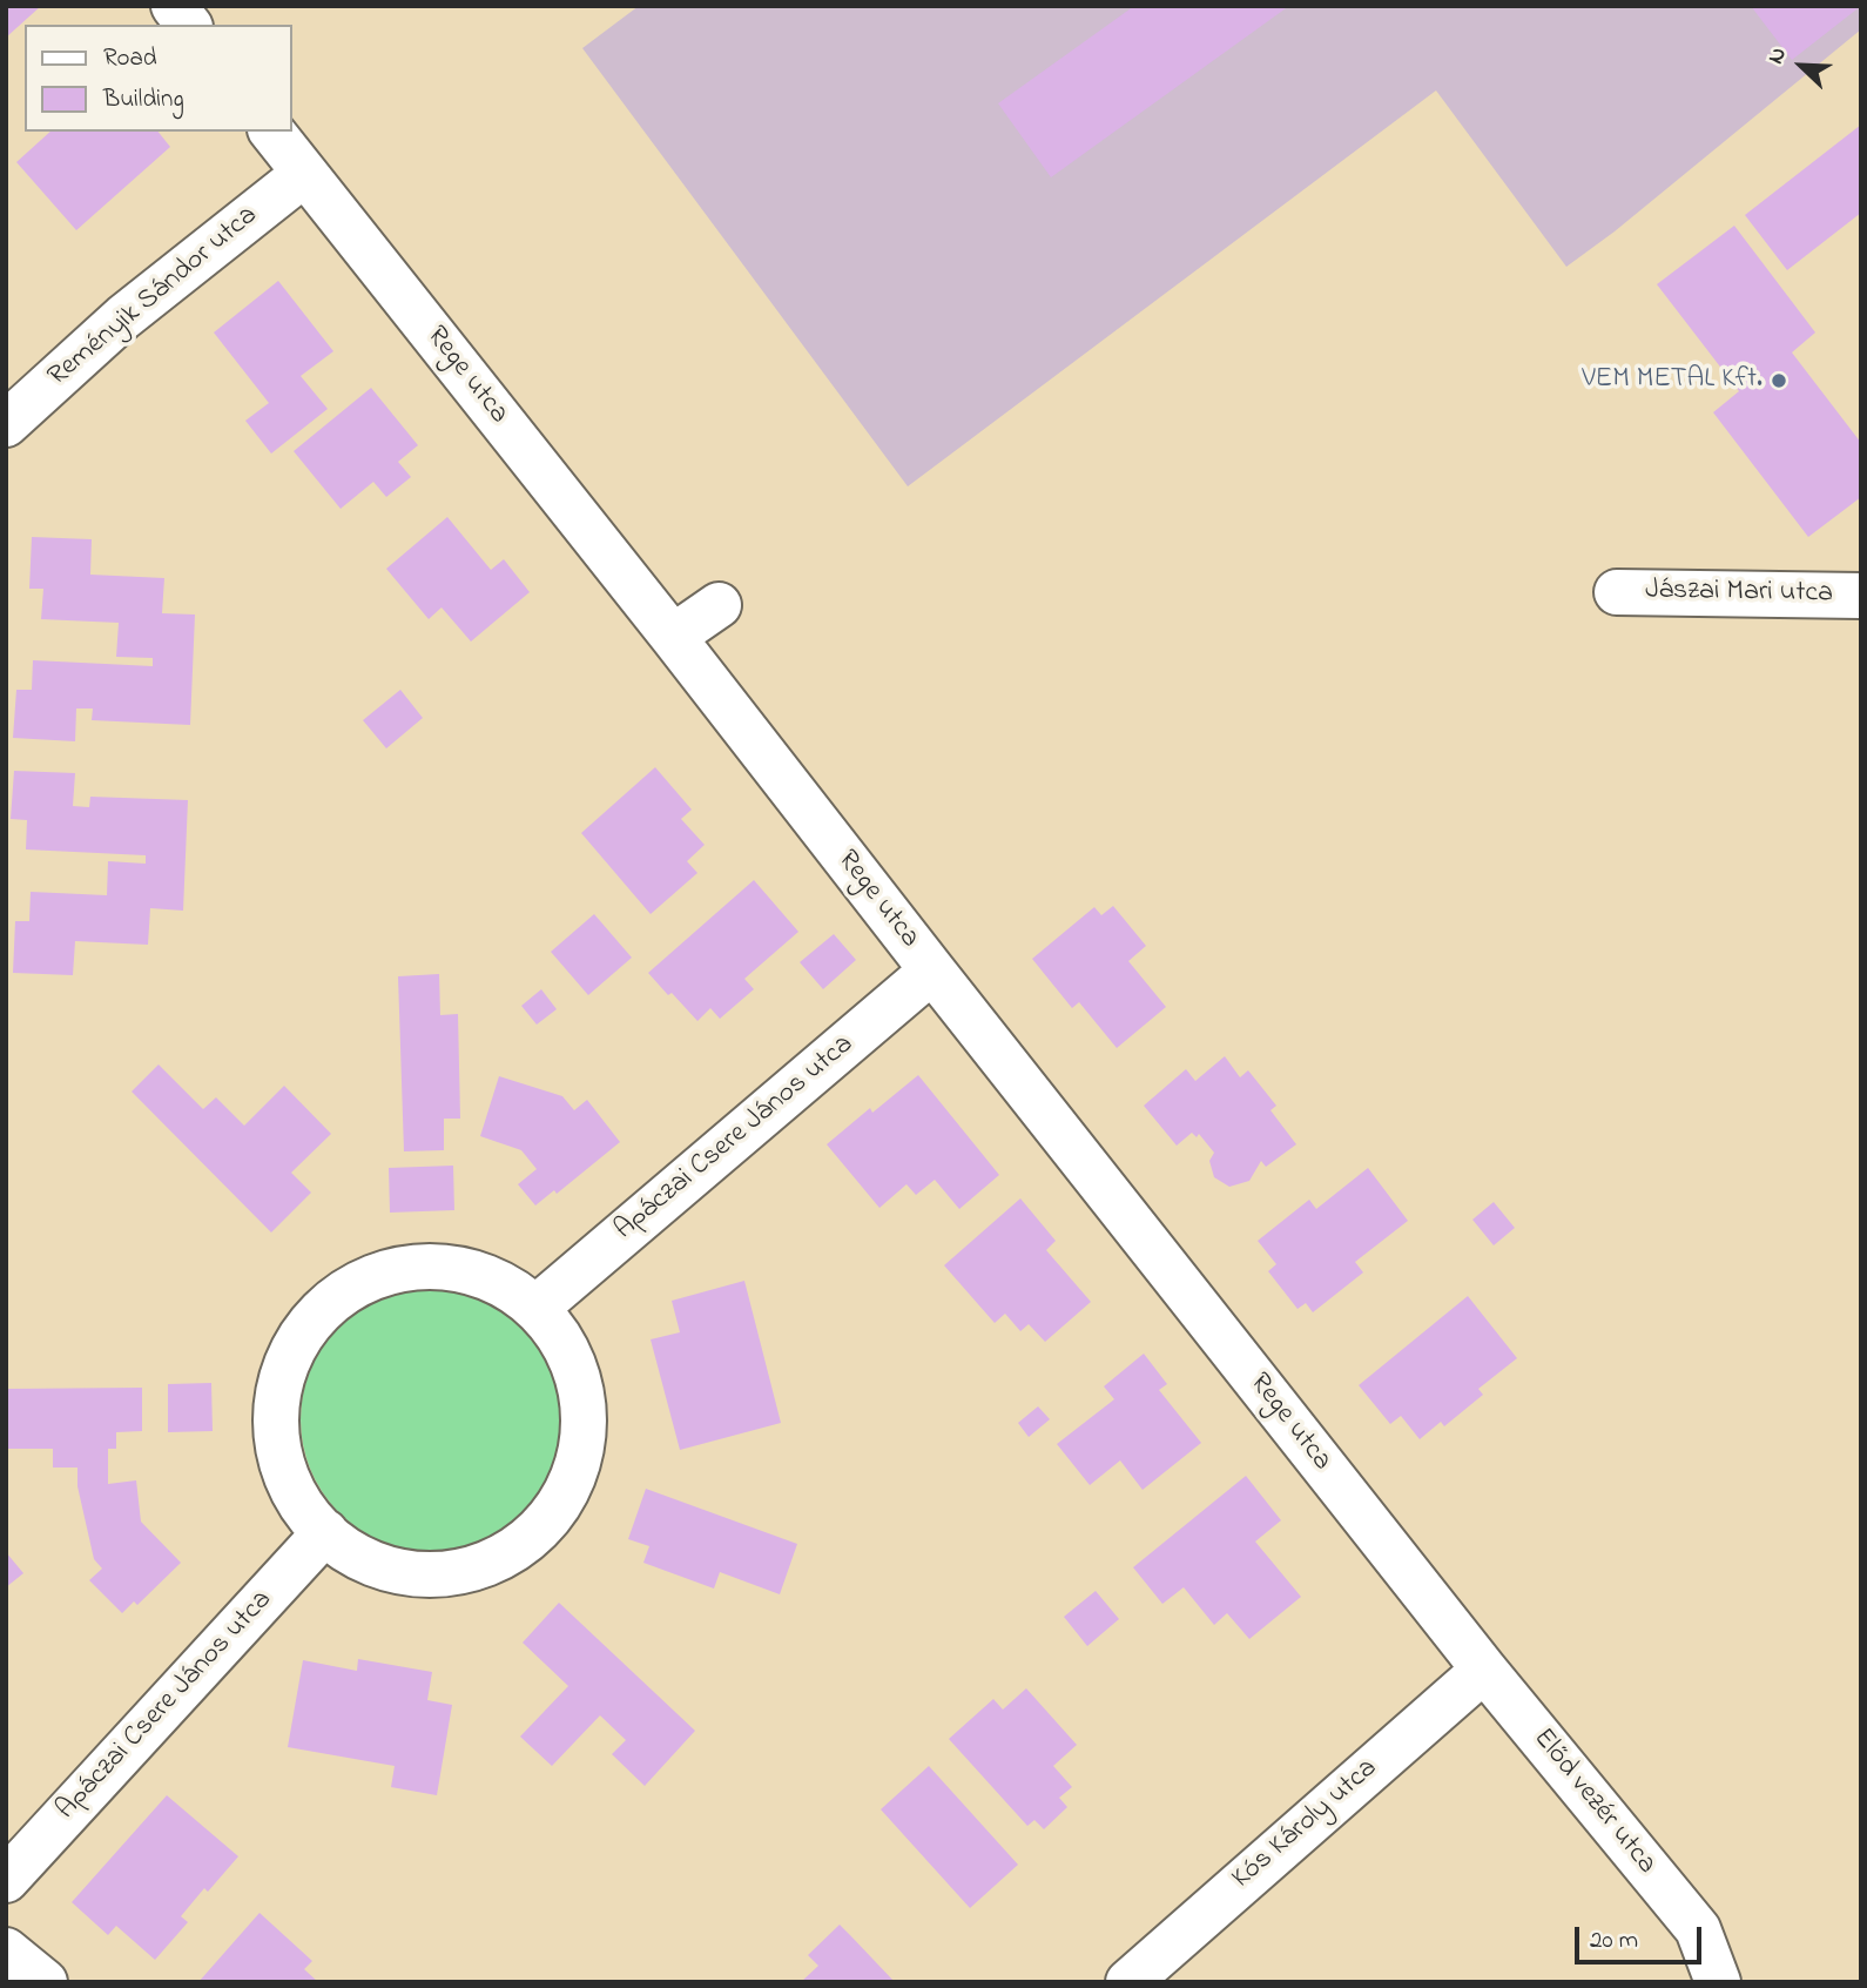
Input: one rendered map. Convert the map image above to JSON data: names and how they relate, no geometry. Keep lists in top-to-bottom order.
{
  "streets": {
    "street": [
      "Reményik Sándor utca",
      "Rege utca",
      "Jászai Mari utca",
      "Apáczai Csere János utca",
      "Előd vezér utca",
      "Kós Károly utca"
    ]
  },
  "crossings": [
    ["Reményik Sándor utca", "Rege utca"],
    ["Rege utca", "Apáczai Csere János utca"],
    ["Rege utca", "Előd vezér utca"],
    ["Rege utca", "Kós Károly utca"],
    ["Előd vezér utca", "Kós Károly utca"]
  ],
  "places": ["VEM METAL Kft."],
  "legend": ["Road", "Building"],
  "scale_bar": "20 m",
  "north": "top left"
}
